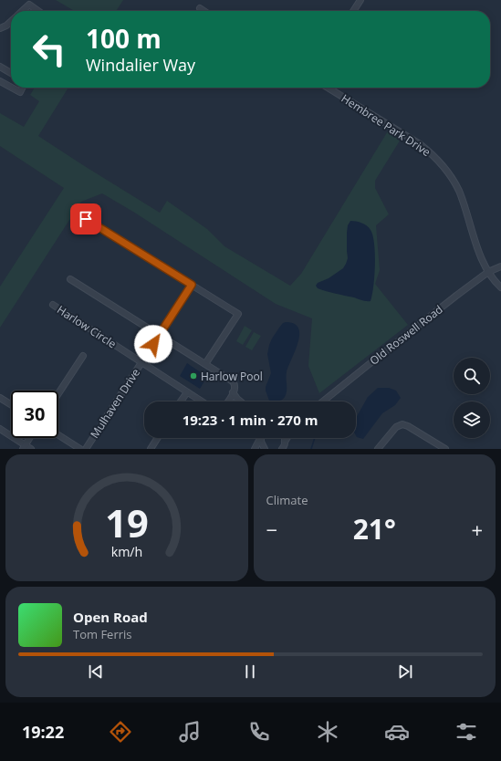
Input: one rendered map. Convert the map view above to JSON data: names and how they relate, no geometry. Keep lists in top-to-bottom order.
{
  "streets": {
    "street": [
      "Hembree Park Drive",
      "Harlow Circle",
      "Old Roswell Road",
      "Mulhaven Drive"
    ]
  },
  "crossings": [
    ["Hembree Park Drive", "Old Roswell Road"],
    ["Harlow Circle", "Mulhaven Drive"]
  ],
  "places": ["Harlow Pool"],
  "page": {
    "turn": ["100 m", "Windalier Way"],
    "limit": "30",
    "trip": "19:23 · 1 min · 270 m",
    "tile": "Climate",
    "heat": ["−", "21°", "+"],
    "song": ["Open Road", "Tom Ferris"],
    "tabs": "19:22",
    "gauge": ["19", "km/h"]
  }
}
